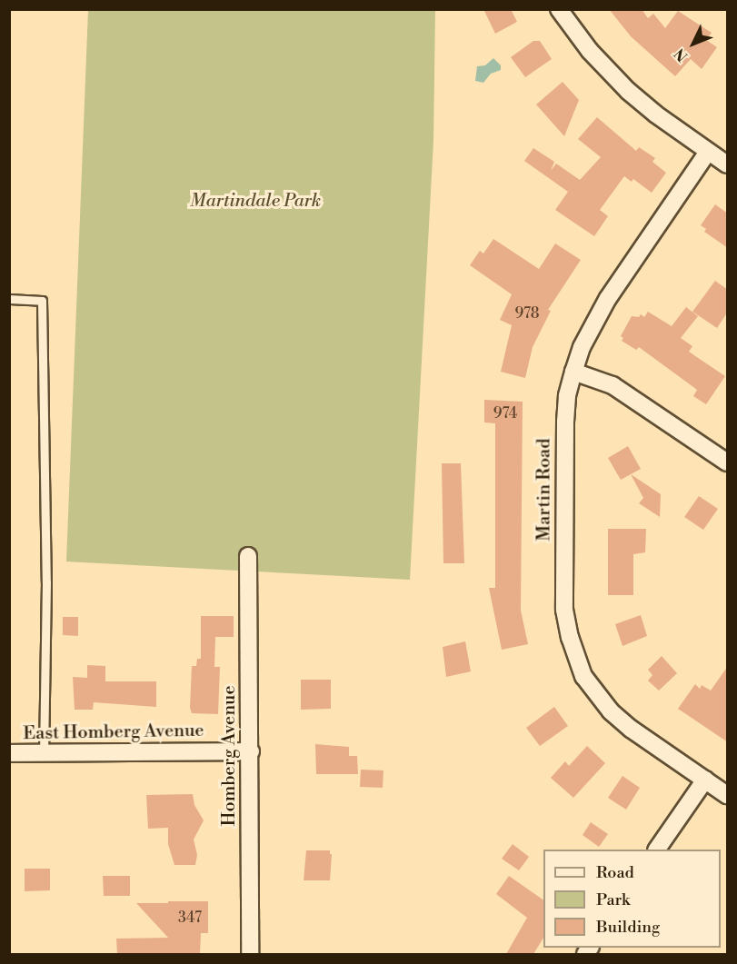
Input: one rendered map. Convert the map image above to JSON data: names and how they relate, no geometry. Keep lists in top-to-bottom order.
{
  "streets": {
    "street": ["Martin Road", "East Homberg Avenue", "Homberg Avenue"]
  },
  "crossings": [
    ["East Homberg Avenue", "Homberg Avenue"]
  ],
  "parks": ["Martindale Park"],
  "house_numbers": ["978", "974", "347"],
  "legend": ["Road", "Park", "Building"],
  "north": "bottom left"
}
